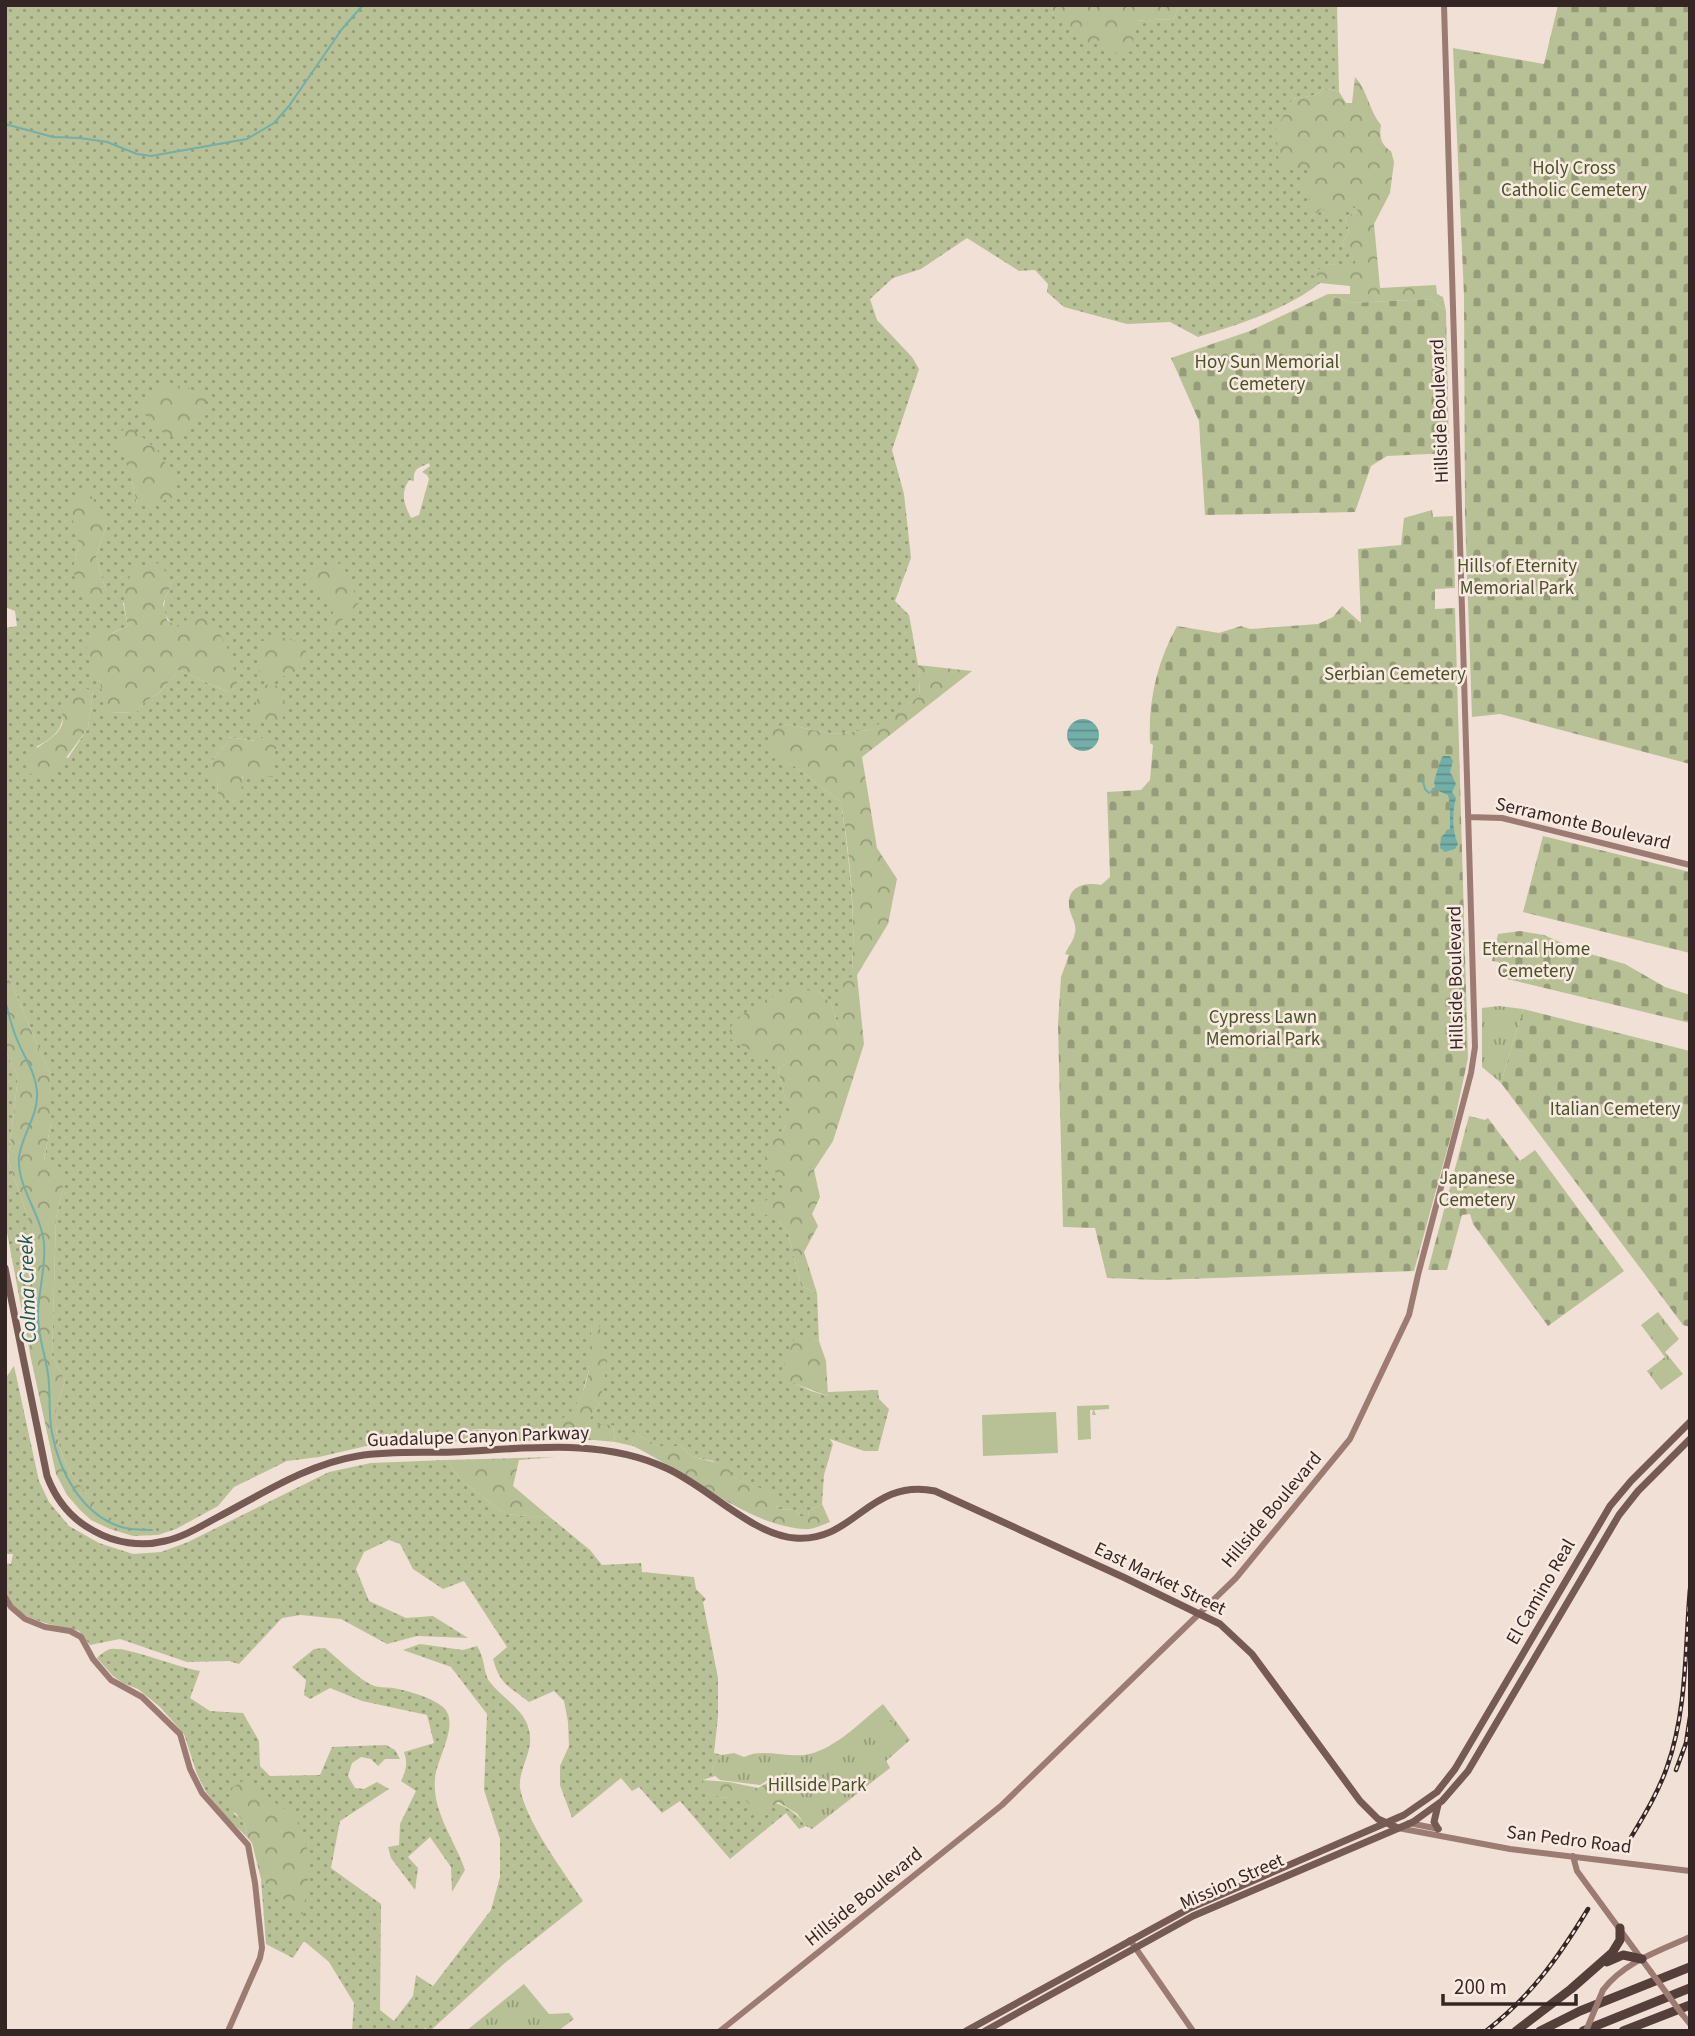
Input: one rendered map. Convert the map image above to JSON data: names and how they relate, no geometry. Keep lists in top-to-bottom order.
{
  "streets": {
    "main road": [
      "Hillside Boulevard",
      "Serramonte Boulevard",
      "Guadalupe Canyon Parkway",
      "East Market Street",
      "El Camino Real",
      "San Pedro Road",
      "Mission Street"
    ]
  },
  "crossings": [
    ["Hillside Boulevard", "Serramonte Boulevard"],
    ["Hillside Boulevard", "East Market Street"],
    ["Guadalupe Canyon Parkway", "East Market Street"],
    ["East Market Street", "El Camino Real"],
    ["East Market Street", "San Pedro Road"],
    ["East Market Street", "Mission Street"],
    ["El Camino Real", "San Pedro Road"],
    ["El Camino Real", "Mission Street"],
    ["San Pedro Road", "Mission Street"]
  ],
  "water": ["Colma Creek"],
  "parks": [
    "Holy Cross Catholic Cemetery",
    "Hoy Sun Memorial Cemetery",
    "Hills of Eternity Memorial Park",
    "Serbian Cemetery",
    "Eternal Home Cemetery",
    "Cypress Lawn Memorial Park",
    "Italian Cemetery",
    "Japanese Cemetery",
    "Hillside Park"
  ],
  "scale_bar": "200 m"
}
